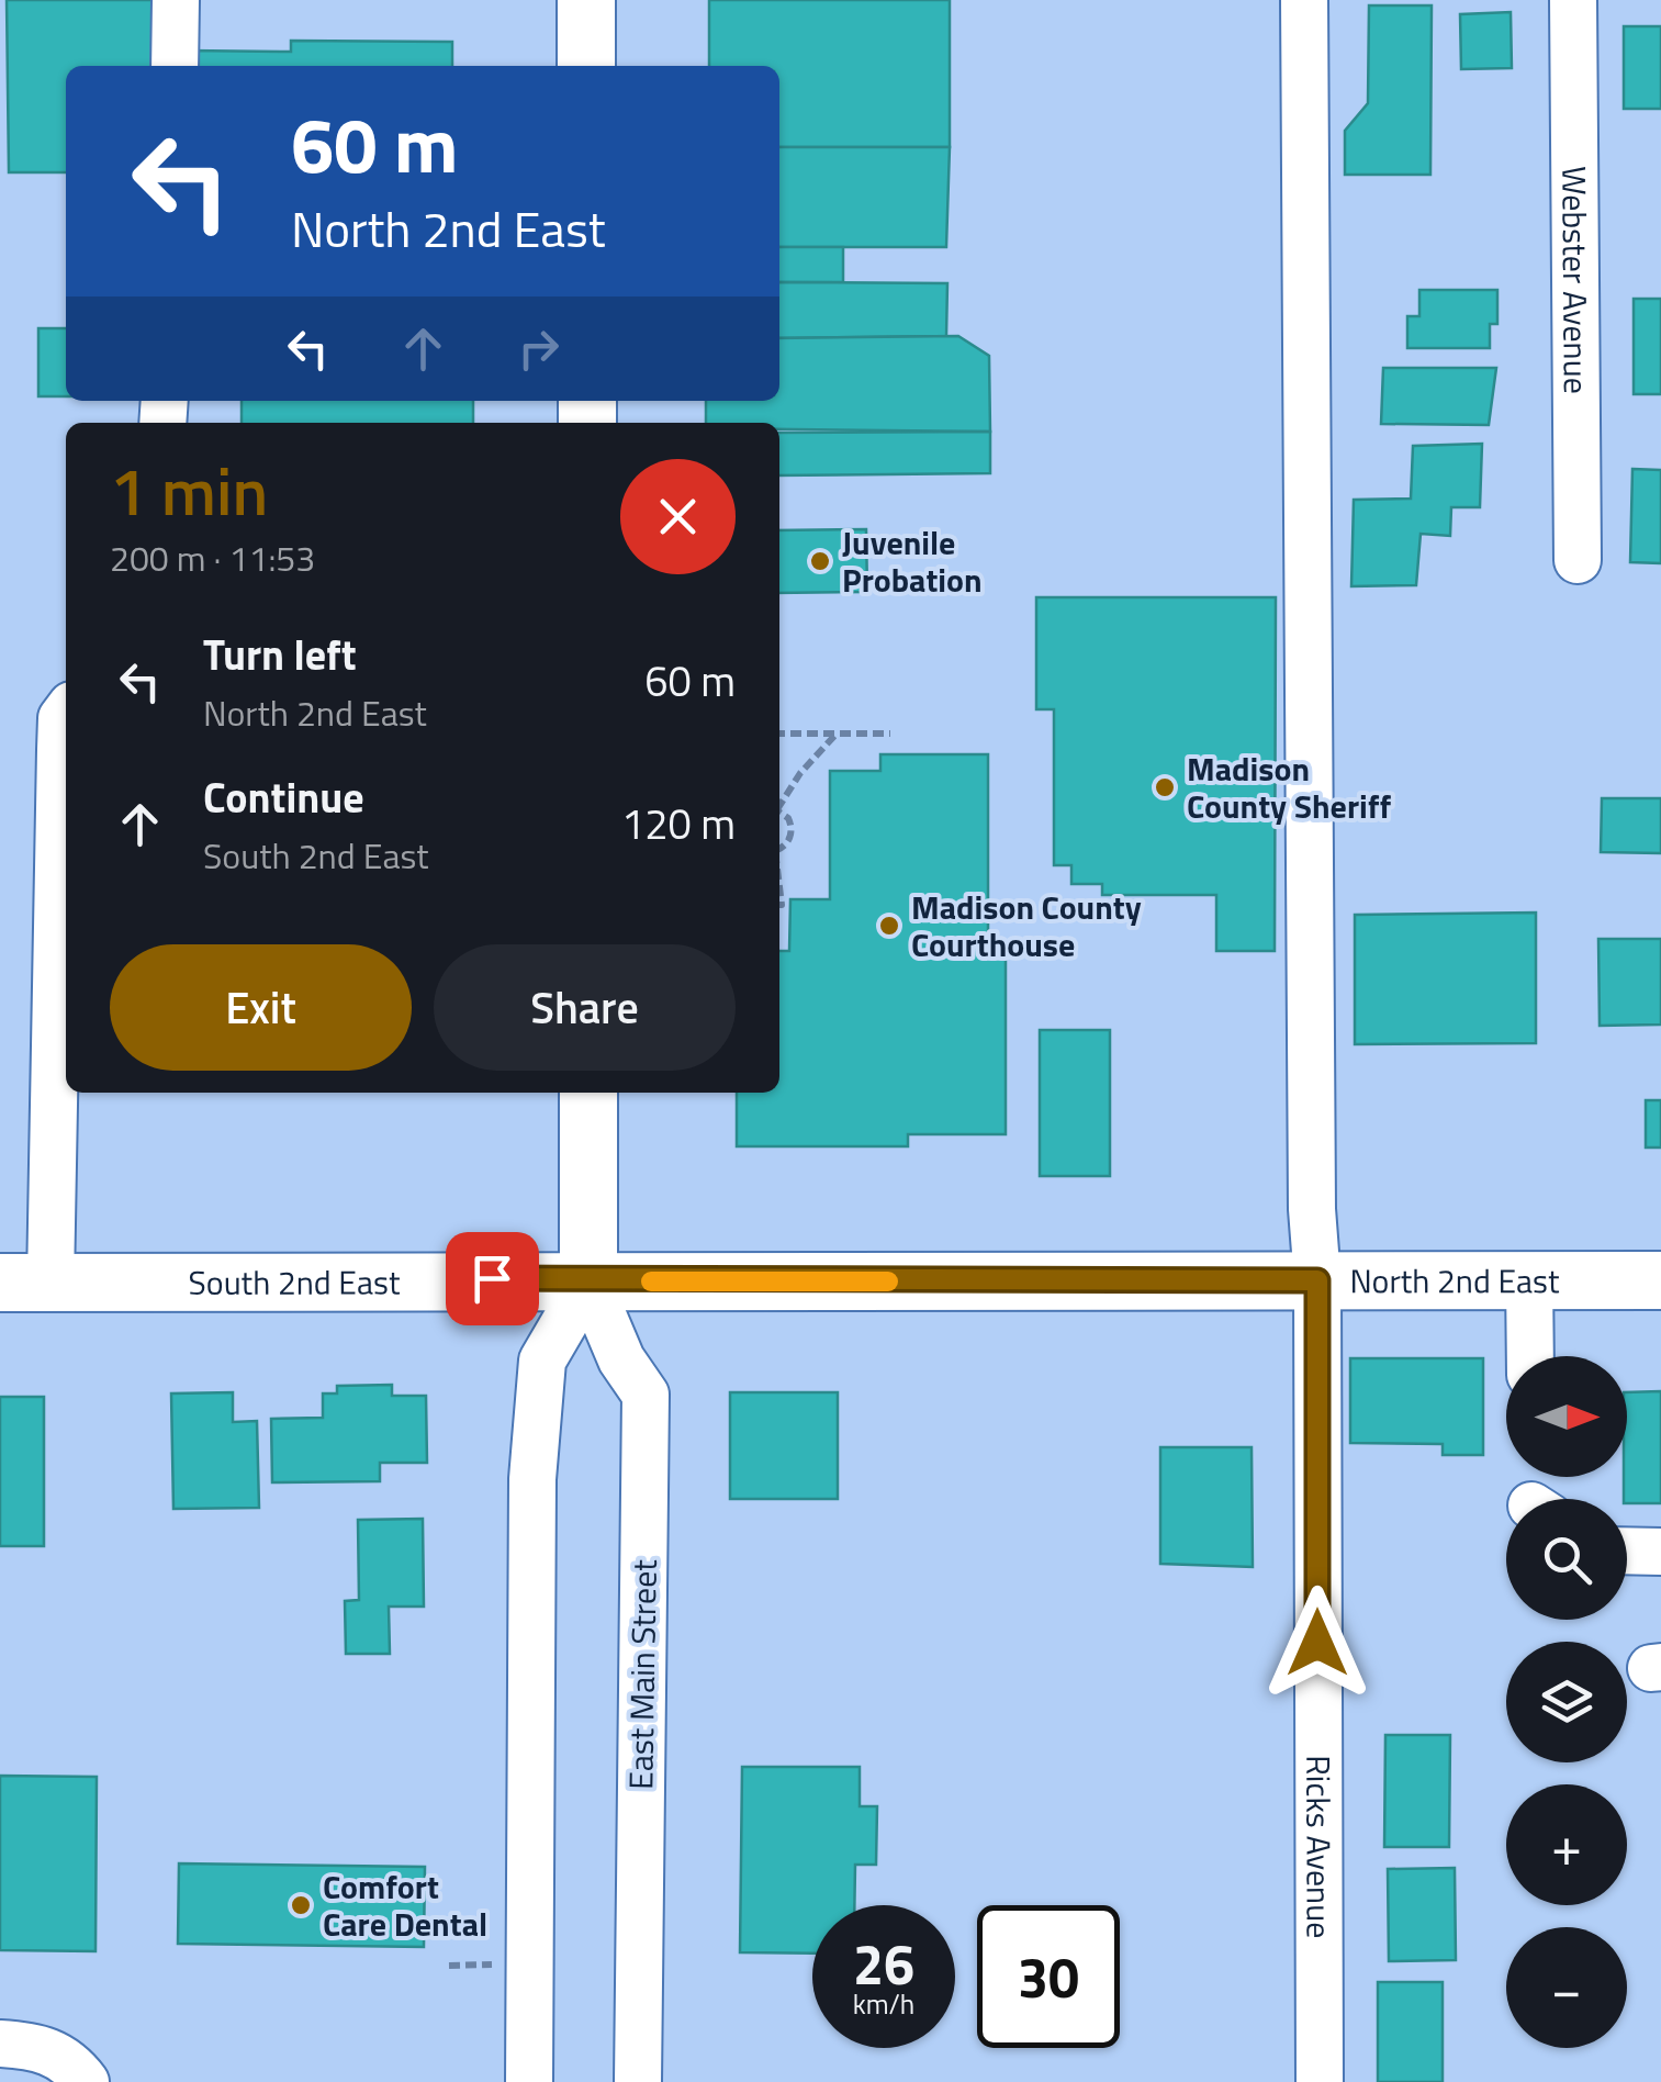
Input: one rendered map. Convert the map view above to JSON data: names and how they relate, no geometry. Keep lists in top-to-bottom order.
{
  "streets": {
    "main road": ["South 2nd East", "North 2nd East", "East Main Street"],
    "street": ["Webster Avenue", "Ricks Avenue"]
  },
  "crossings": [
    ["South 2nd East", "North 2nd East"],
    ["South 2nd East", "East Main Street"],
    ["North 2nd East", "East Main Street"],
    ["North 2nd East", "Ricks Avenue"]
  ],
  "places": [
    "Juvenile Probation",
    "Madison County Sheriff",
    "Madison County Courthouse",
    "Comfort Care Dental"
  ],
  "north": "right",
  "page": {
    "turn": ["60 m", "North 2nd East"],
    "heading": ["1 min", "200 m · 11:53"],
    "list": [
      {
        "name": "Turn left",
        "note": "North 2nd East",
        "value": "60 m"
      },
      {
        "name": "Continue",
        "note": "South 2nd East",
        "value": "120 m"
      }
    ],
    "buttons": ["Exit", "Share"],
    "map_buttons": ["+", "−"],
    "speed": "26 km/h",
    "limit": "30"
  }
}
